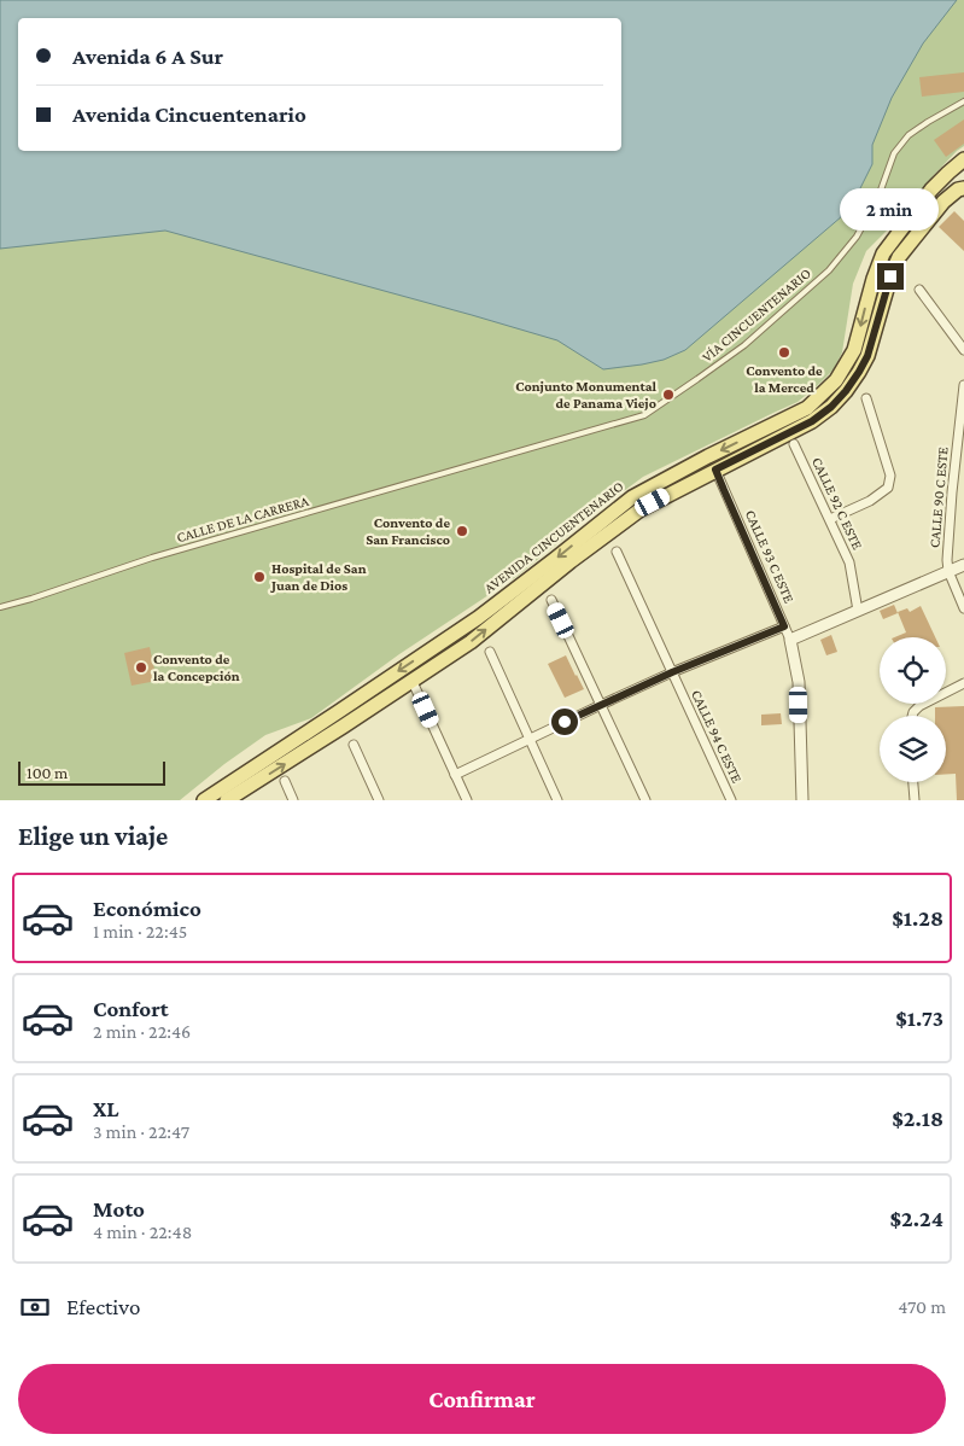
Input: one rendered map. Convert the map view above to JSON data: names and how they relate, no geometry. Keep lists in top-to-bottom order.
{
  "streets": {
    "main road": ["AVENIDA CINCUENTENARIO"],
    "street": [
      "CALLE 90 C ESTE",
      "CALLE 92 C ESTE",
      "CALLE 93 C ESTE",
      "CALLE 94 C ESTE"
    ],
    "lane": ["VÍA CINCUENTENARIO", "CALLE DE LA CARRERA"]
  },
  "crossings": [
    ["VÍA CINCUENTENARIO", "CALLE DE LA CARRERA"],
    ["AVENIDA CINCUENTENARIO", "CALLE 93 C ESTE"]
  ],
  "places": [
    "Convento de la Merced",
    "Conjunto Monumental de Panama Viejo",
    "Convento de San Francisco",
    "Hospital de San Juan de Dios",
    "Convento de la Concepción"
  ],
  "scale_bar": "100 m",
  "page": {
    "banner": ["Avenida 6 A Sur", "Avenida Cincuentenario"],
    "bubble": "2 min",
    "scale": "100 m",
    "heading": "Elige un viaje",
    "list": [
      {
        "name": "Económico",
        "note": "1 min · 22:45",
        "value": "$1.28"
      },
      {
        "name": "Confort",
        "note": "2 min · 22:46",
        "value": "$1.73"
      },
      {
        "name": "XL",
        "note": "3 min · 22:47",
        "value": "$2.18"
      },
      {
        "name": "Moto",
        "note": "4 min · 22:48",
        "value": "$2.24"
      }
    ],
    "pay": ["Efectivo", "470 m"],
    "buttons": "Confirmar"
  }
}
